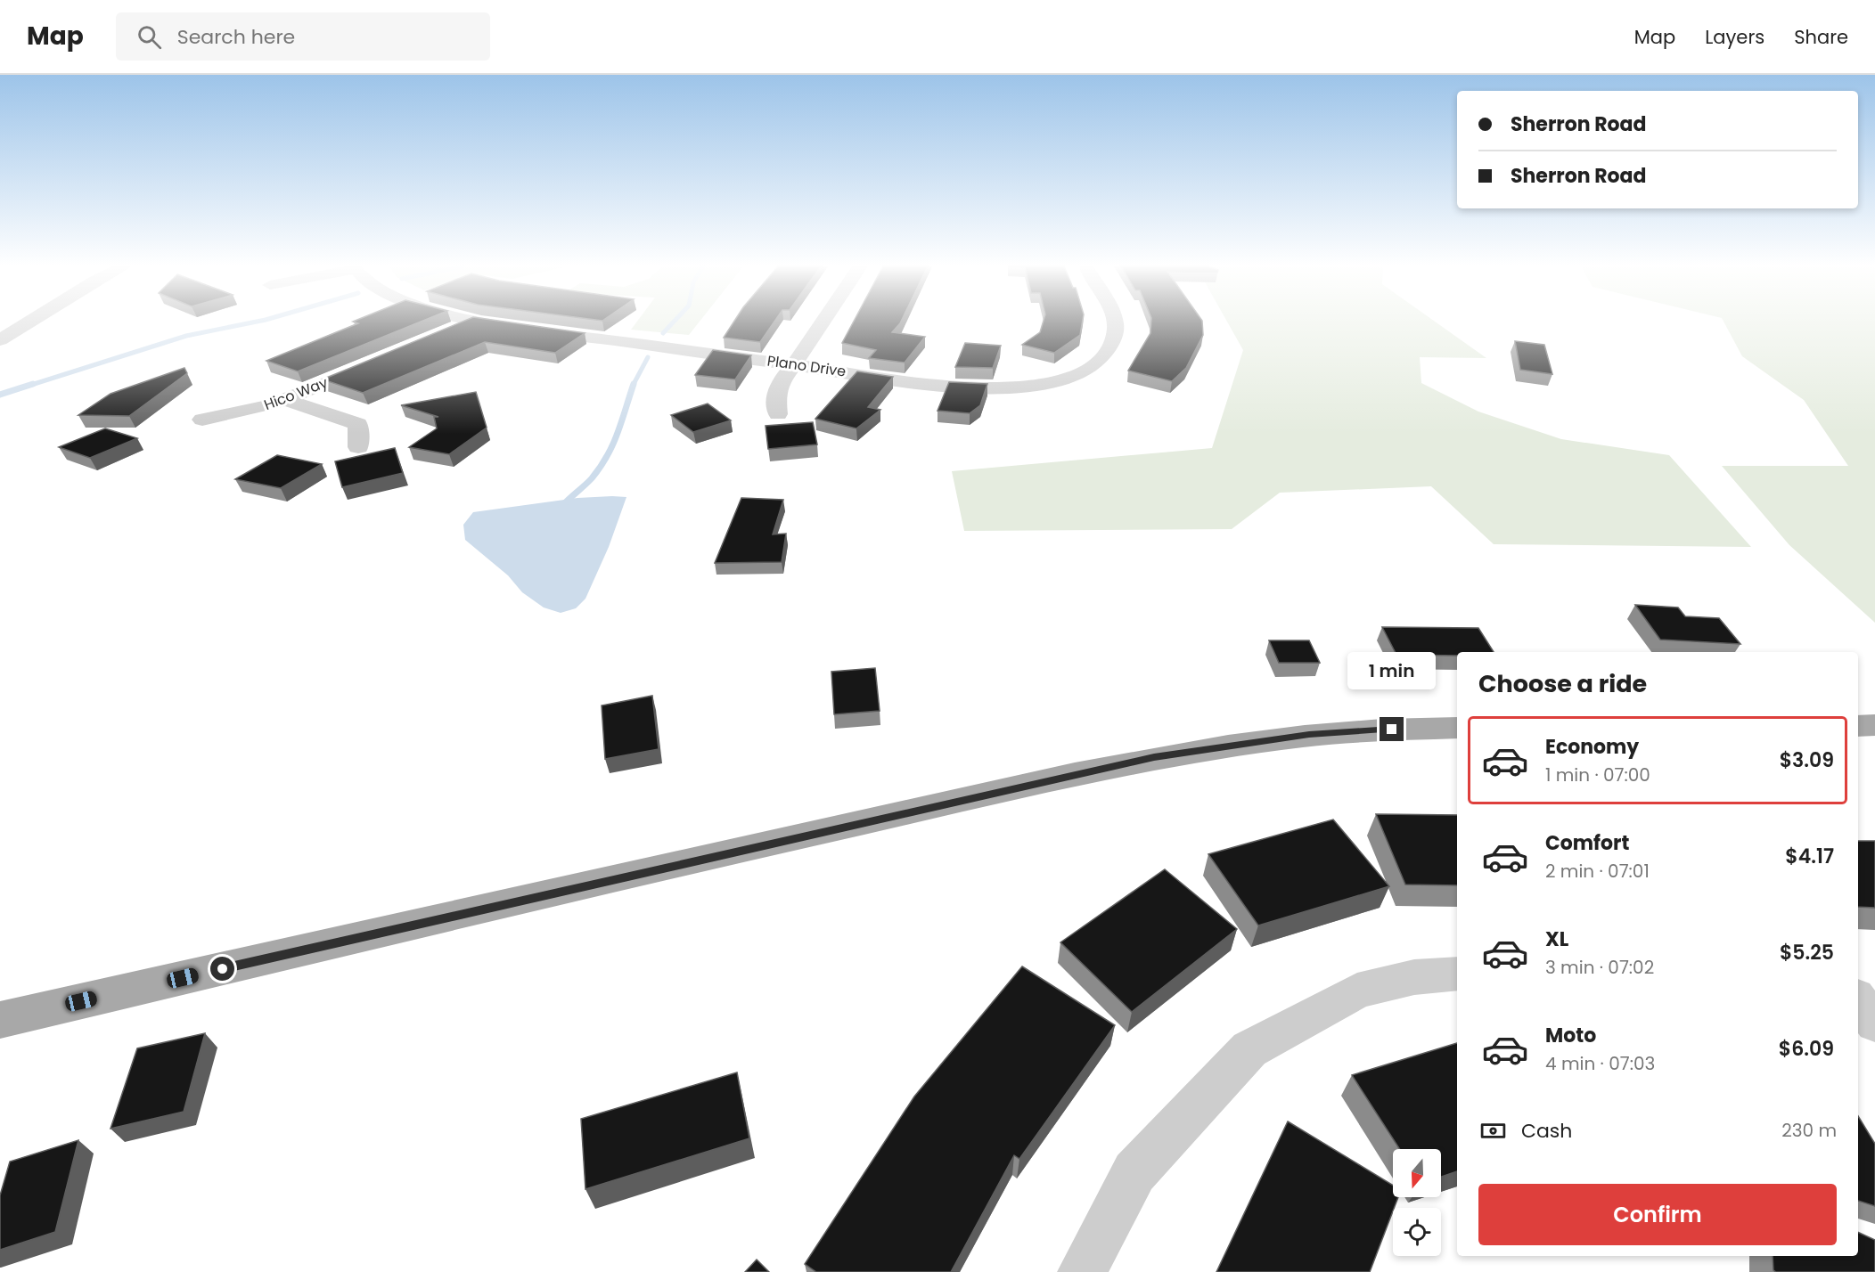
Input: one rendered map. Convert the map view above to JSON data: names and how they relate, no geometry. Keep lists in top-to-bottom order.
{
  "streets": {
    "street": ["Plano Drive", "Hico Way"]
  },
  "north": "bottom",
  "page": {
    "header": "Map",
    "search": "Search here",
    "nav": ["Map", "Layers", "Share"],
    "banner": ["Sherron Road", "Sherron Road"],
    "bubble": "1 min",
    "heading": "Choose a ride",
    "list": [
      {
        "name": "Economy",
        "note": "1 min · 07:00",
        "value": "$3.09"
      },
      {
        "name": "Comfort",
        "note": "2 min · 07:01",
        "value": "$4.17"
      },
      {
        "name": "XL",
        "note": "3 min · 07:02",
        "value": "$5.25"
      },
      {
        "name": "Moto",
        "note": "4 min · 07:03",
        "value": "$6.09"
      }
    ],
    "pay": ["Cash", "230 m"],
    "buttons": "Confirm"
  }
}
